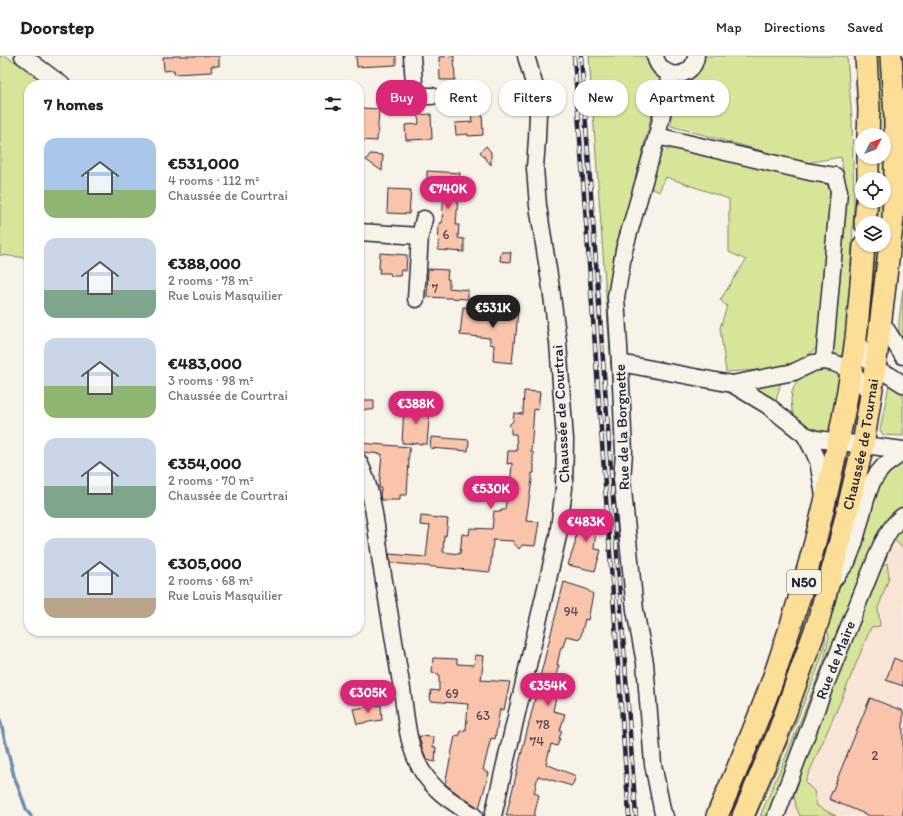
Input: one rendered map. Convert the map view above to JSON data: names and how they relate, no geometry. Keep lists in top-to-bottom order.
{
  "streets": {
    "main road": ["Chaussée de Tournai", "N50"],
    "street": ["Chaussée de Courtrai", "Rue de la Borgnette", "Rue de Maire"]
  },
  "house_numbers": [
    "6",
    "7",
    "94",
    "69",
    "63",
    "78",
    "74",
    "2"
  ],
  "north": "top right",
  "page": {
    "header": "Doorstep",
    "nav": ["Map", "Directions", "Saved"],
    "chip": [
      "Buy",
      "Rent",
      "Filters",
      "New",
      "Apartment"
    ],
    "heading": "7 homes",
    "list": [
      {
        "name": "€531,000",
        "note": "4 rooms · 112 m² · Chaussée de Courtrai"
      },
      {
        "name": "€388,000",
        "note": "2 rooms · 78 m² · Rue Louis Masquilier"
      },
      {
        "name": "€483,000",
        "note": "3 rooms · 98 m² · Chaussée de Courtrai"
      },
      {
        "name": "€354,000",
        "note": "2 rooms · 70 m² · Chaussée de Courtrai"
      },
      {
        "name": "€305,000",
        "note": "2 rooms · 68 m² · Rue Louis Masquilier"
      }
    ],
    "price": [
      "€740K",
      "€531K",
      "€388K",
      "€530K",
      "€483K",
      "€354K",
      "€305K"
    ]
  }
}
